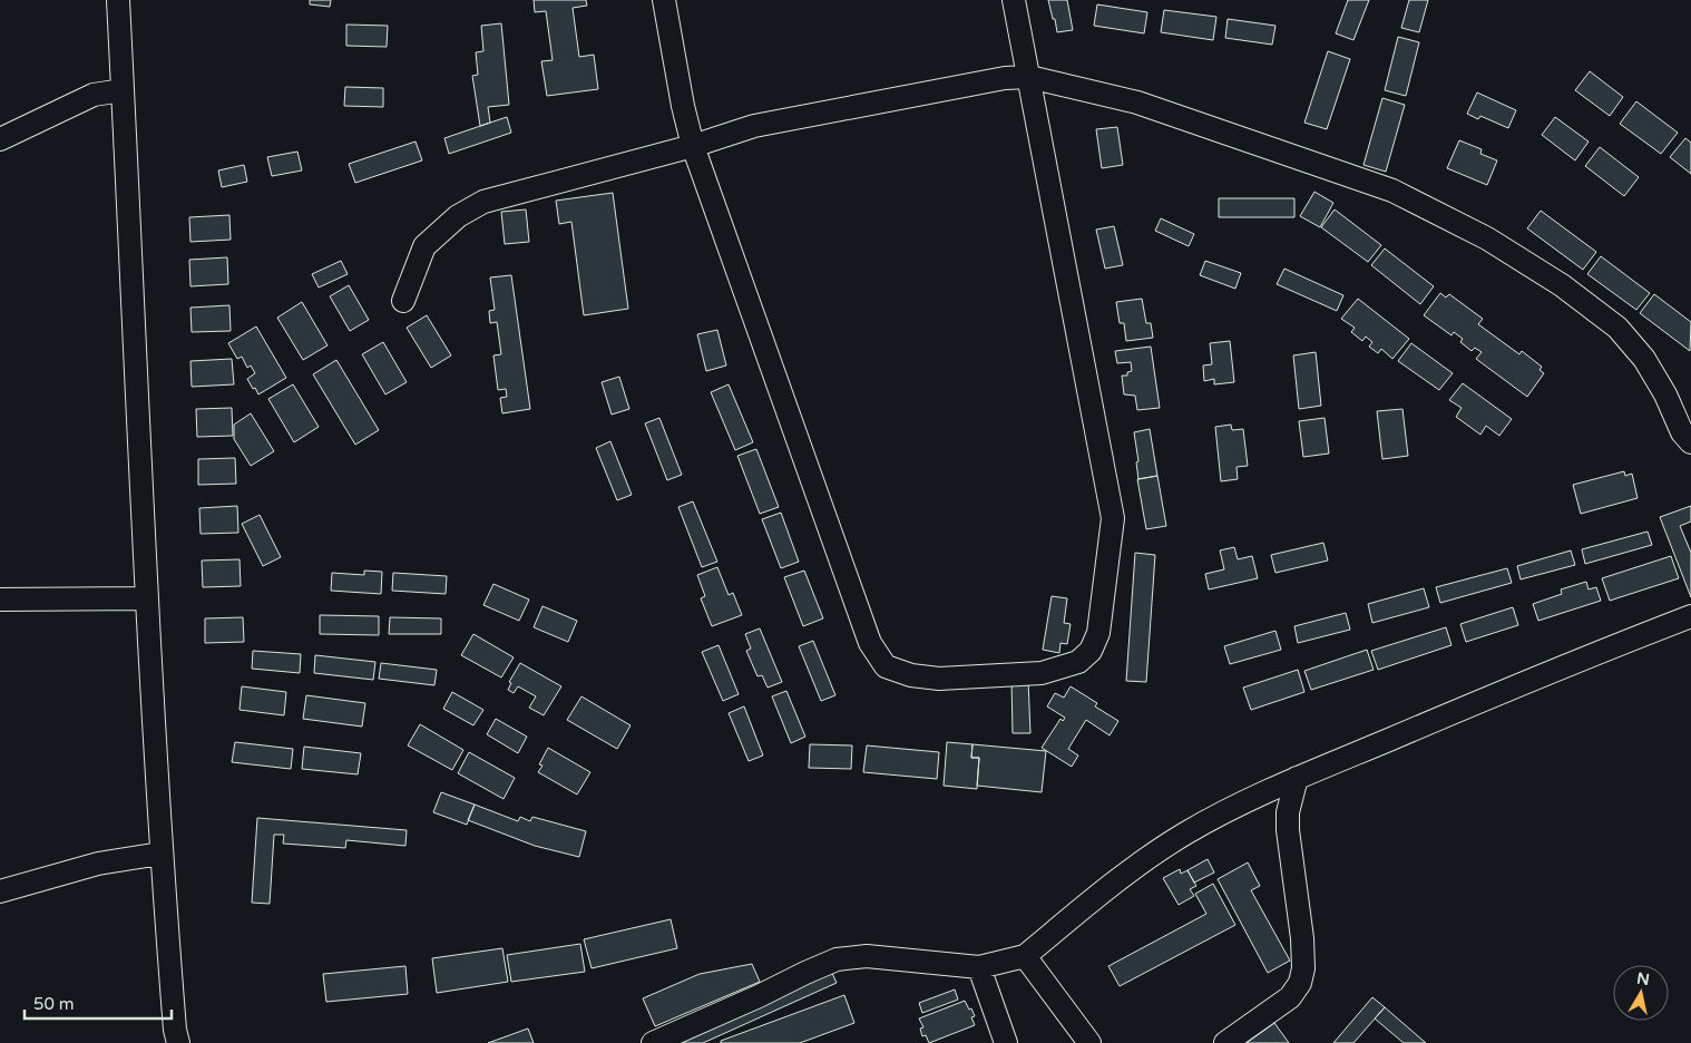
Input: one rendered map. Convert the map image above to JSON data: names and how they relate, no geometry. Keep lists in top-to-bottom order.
{
  "scale_bar": "50 m",
  "north": "top"
}
